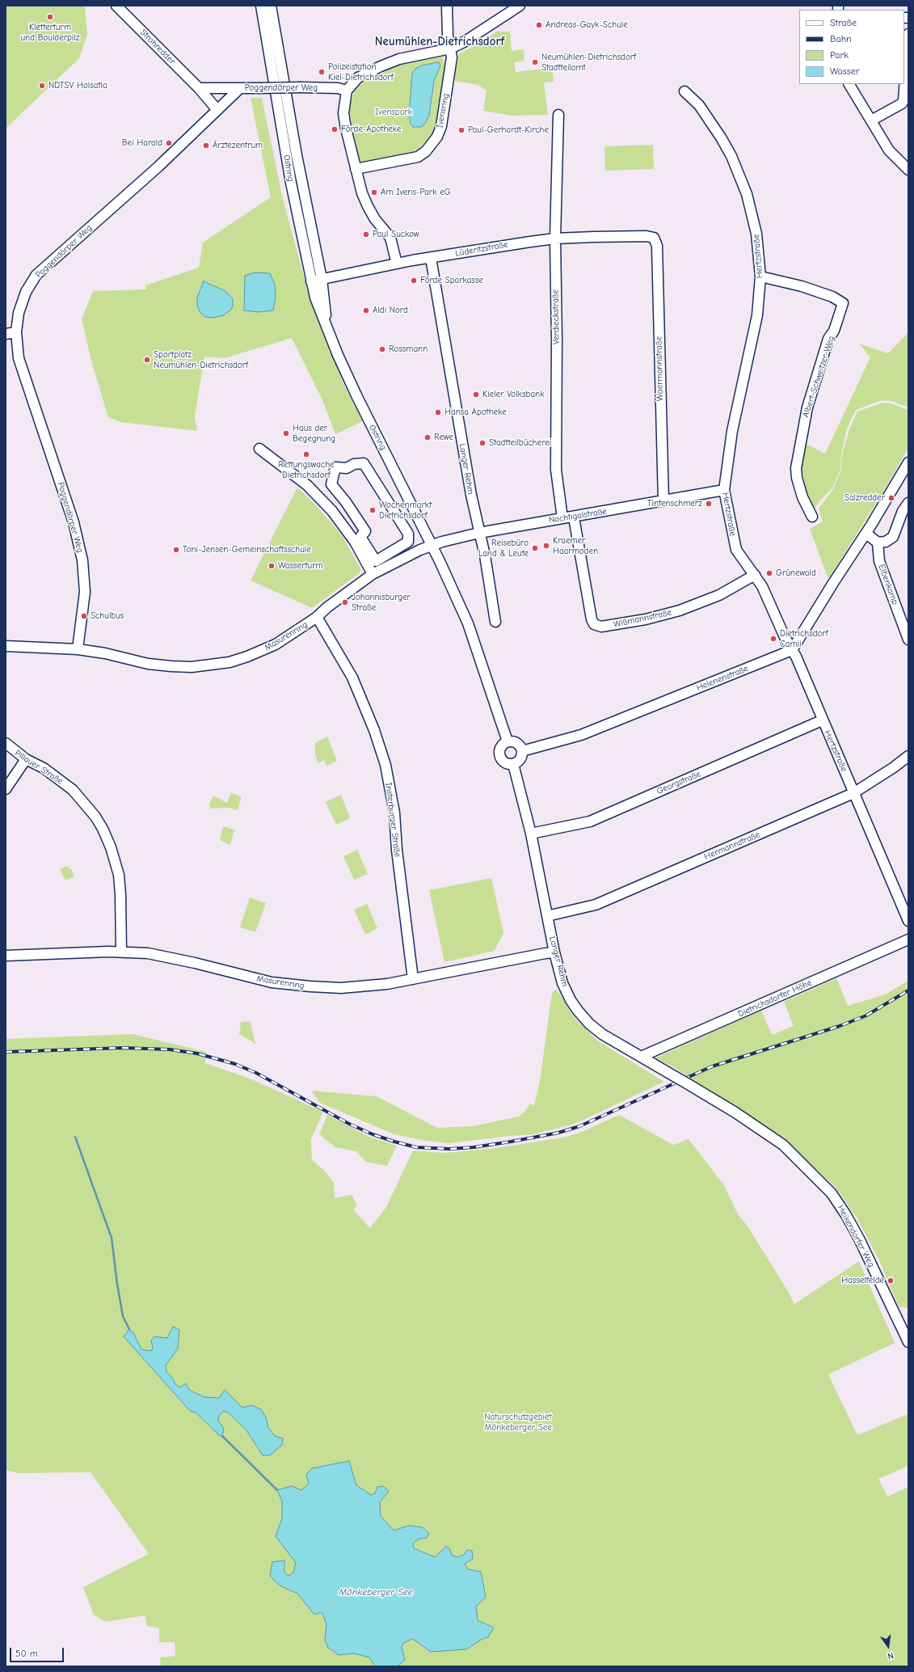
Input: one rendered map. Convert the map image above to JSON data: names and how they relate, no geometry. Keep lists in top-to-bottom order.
{
  "streets": {
    "street": [
      "Strohredder",
      "Poggendörper Weg",
      "Ivensring",
      "Ostring",
      "Lüderitzstraße",
      "Hertzstraße",
      "Verdieckstraße",
      "Woermannstraße",
      "Albert-Schweitzer-Weg",
      "Langer Rehm",
      "Nachtigalstraße",
      "Elbenkamp",
      "Wißmannstraße",
      "Masurenring",
      "Helenenstraße",
      "Pillauer Straße",
      "Georgstraße",
      "Insterburger Straße",
      "Hermannstraße",
      "Dietrichsdorfer Höhe",
      "Heikendorfer Weg"
    ]
  },
  "crossings": [
    ["Strohredder", "Poggendörper Weg"],
    ["Poggendörper Weg", "Masurenring"],
    ["Ostring", "Lüderitzstraße"],
    ["Ostring", "Nachtigalstraße"],
    ["Ostring", "Masurenring"],
    ["Lüderitzstraße", "Verdieckstraße"],
    ["Lüderitzstraße", "Woermannstraße"],
    ["Lüderitzstraße", "Langer Rehm"],
    ["Hertzstraße", "Albert-Schweitzer-Weg"],
    ["Hertzstraße", "Nachtigalstraße"],
    ["Hertzstraße", "Wißmannstraße"],
    ["Hertzstraße", "Helenenstraße"],
    ["Hertzstraße", "Georgstraße"],
    ["Hertzstraße", "Hermannstraße"],
    ["Verdieckstraße", "Nachtigalstraße"],
    ["Woermannstraße", "Nachtigalstraße"],
    ["Langer Rehm", "Nachtigalstraße"],
    ["Langer Rehm", "Masurenring"],
    ["Langer Rehm", "Helenenstraße"],
    ["Langer Rehm", "Georgstraße"],
    ["Langer Rehm", "Hermannstraße"],
    ["Langer Rehm", "Dietrichsdorfer Höhe"],
    ["Langer Rehm", "Heikendorfer Weg"],
    ["Nachtigalstraße", "Wißmannstraße"],
    ["Nachtigalstraße", "Masurenring"],
    ["Masurenring", "Pillauer Straße"],
    ["Masurenring", "Insterburger Straße"]
  ],
  "districts": ["Neumühlen-Dietrichsdorf"],
  "water": ["Mönkeberger See"],
  "parks": ["Ivenspark", "Naturschutzgebiet Mönkeberger See"],
  "places": [
    "Kletterturm und Boulderpilz",
    "Andreas-Gayk-Schule",
    "Neumühlen-Dietrichsdorf Stadtteilamt",
    "Polizeistation Kiel-Dietrichsdorf",
    "NDTSV Holsatia",
    "Förde-Apotheke",
    "Paul-Gerhardt-Kirche",
    "Bei Harald",
    "Ärztezentrum",
    "Am Ivens-Park eG",
    "Paul Suckow",
    "Förde Sparkasse",
    "Aldi Nord",
    "Rossmann",
    "Sportplatz Neumühlen-Dietrichsdorf",
    "Kieler Volksbank",
    "Hansa Apotheke",
    "Haus der Begegnung",
    "Rewe",
    "Stadtteilbücherei",
    "Rettungswache Dietrichsdorf",
    "Salzredder",
    "Tintenschmerz",
    "Wochenmarkt Dietrichsdorf",
    "Kraemer Haarmoden",
    "Reisebüro Land & Leute",
    "Toni-Jensen-Gemeinschaftsschule",
    "Wasserturm",
    "Grünewald",
    "Johannisburger Straße",
    "Schulbus",
    "Dietrichsdorf Camii",
    "Hasselfelde"
  ],
  "legend": [
    "Straße",
    "Bahn",
    "Park",
    "Wasser"
  ],
  "scale_bar": "50 m",
  "north": "bottom"
}
